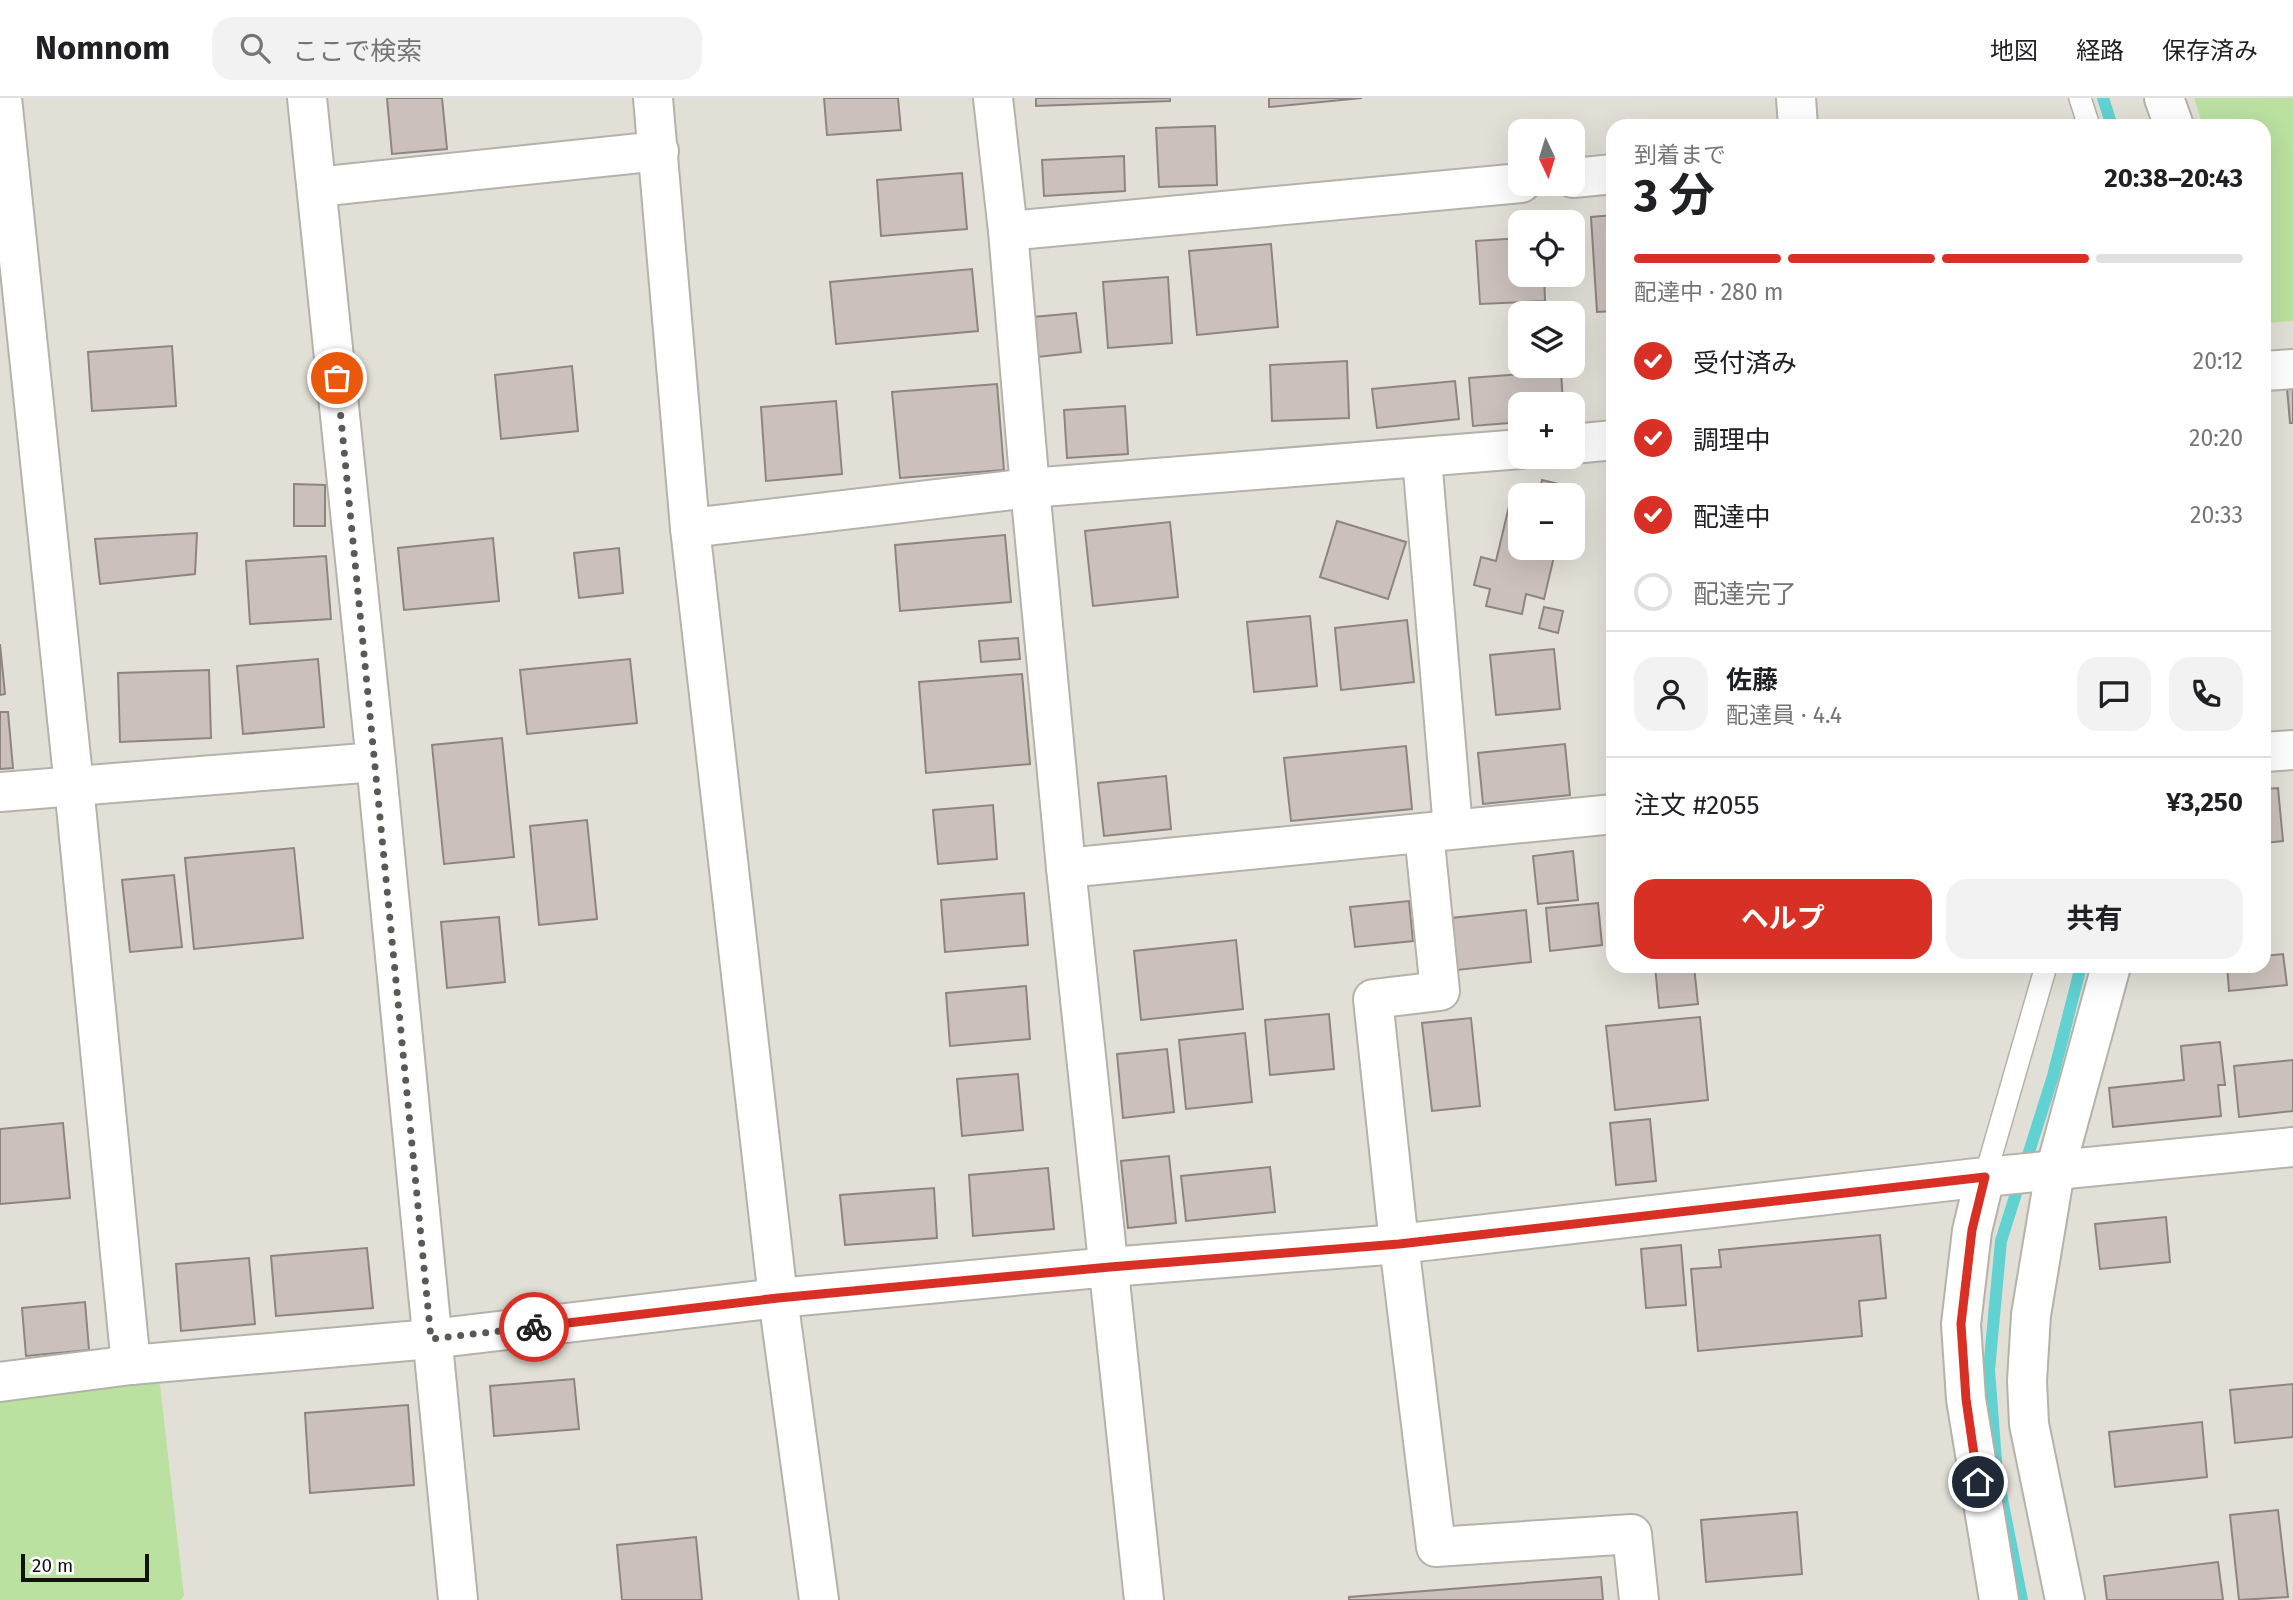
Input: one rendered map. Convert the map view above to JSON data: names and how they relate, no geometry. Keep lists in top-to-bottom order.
{
  "scale_bar": "20 m",
  "north": "bottom",
  "page": {
    "header": "Nomnom",
    "search": "ここで検索",
    "nav": ["地図", "経路", "保存済み"],
    "map_buttons": ["+", "−"],
    "heading": ["3 分", "到着まで", "20:38–20:43"],
    "panel": [
      "佐藤",
      "配達員 · 4.4",
      "注文 #2055",
      "¥3,250"
    ],
    "bar": "配達中 · 280 m",
    "list": [
      ["受付済み", "20:12"],
      ["調理中", "20:20"],
      ["配達中", "20:33"],
      "配達完了"
    ],
    "buttons": ["ヘルプ", "共有"],
    "scale": "20 m"
  }
}
